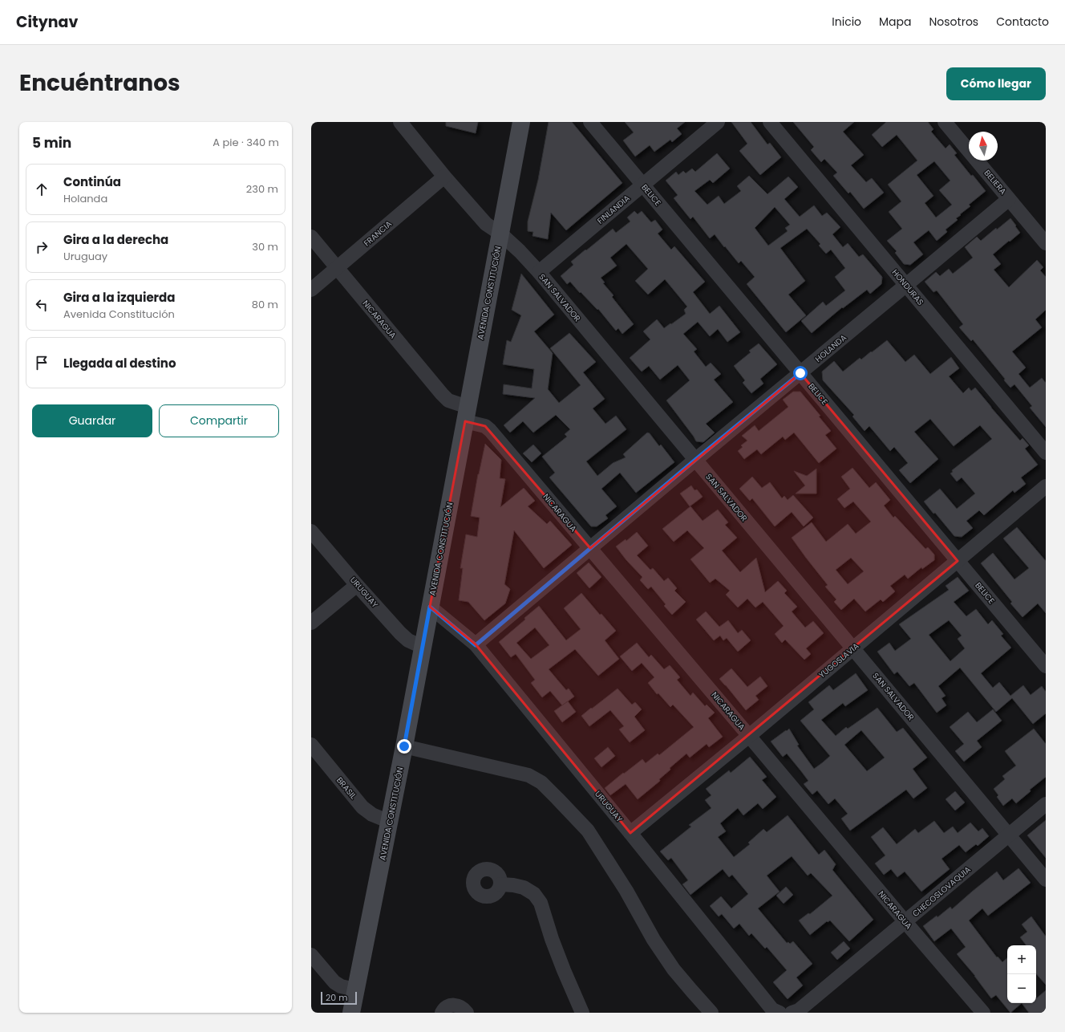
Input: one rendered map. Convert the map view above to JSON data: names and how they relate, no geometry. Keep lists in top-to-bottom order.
{
  "streets": {
    "main road": ["AVENIDA CONSTITUCIÓN"],
    "street": [
      "BELIERA",
      "BELICE",
      "FINLANDIA",
      "FRANCIA",
      "HONDURAS",
      "SAN SALVADOR",
      "NICARAGUA",
      "HOLANDA",
      "URUGUAY",
      "YUGOSLAVIA",
      "BRASIL",
      "CHECOSLOVAQUIA"
    ]
  },
  "crossings": [
    ["BELIERA", "HOLANDA"],
    ["BELICE", "FINLANDIA"],
    ["BELICE", "HOLANDA"],
    ["BELICE", "YUGOSLAVIA"],
    ["FINLANDIA", "SAN SALVADOR"],
    ["FRANCIA", "SAN SALVADOR"],
    ["FRANCIA", "NICARAGUA"],
    ["HONDURAS", "HOLANDA"],
    ["AVENIDA CONSTITUCIÓN", "SAN SALVADOR"],
    ["AVENIDA CONSTITUCIÓN", "NICARAGUA"],
    ["AVENIDA CONSTITUCIÓN", "URUGUAY"],
    ["AVENIDA CONSTITUCIÓN", "BRASIL"],
    ["SAN SALVADOR", "HOLANDA"],
    ["SAN SALVADOR", "YUGOSLAVIA"],
    ["SAN SALVADOR", "CHECOSLOVAQUIA"],
    ["NICARAGUA", "HOLANDA"],
    ["NICARAGUA", "YUGOSLAVIA"],
    ["NICARAGUA", "CHECOSLOVAQUIA"],
    ["HOLANDA", "URUGUAY"],
    ["URUGUAY", "YUGOSLAVIA"]
  ],
  "scale_bar": "20 m",
  "north": "top",
  "page": {
    "header": "Citynav",
    "nav": [
      "Inicio",
      "Mapa",
      "Nosotros",
      "Contacto"
    ],
    "title": "Encuéntranos",
    "buttons": [
      "Cómo llegar",
      ["Guardar", "Compartir"]
    ],
    "heading": ["5 min", "A pie · 340 m"],
    "list": [
      ["Continúa", "Holanda", "230 m"],
      ["Gira a la derecha", "Uruguay", "30 m"],
      ["Gira a la izquierda", "Avenida Constitución", "80 m"],
      "Llegada al destino"
    ],
    "map_buttons": ["+", "−"],
    "scale": "20 m"
  }
}
